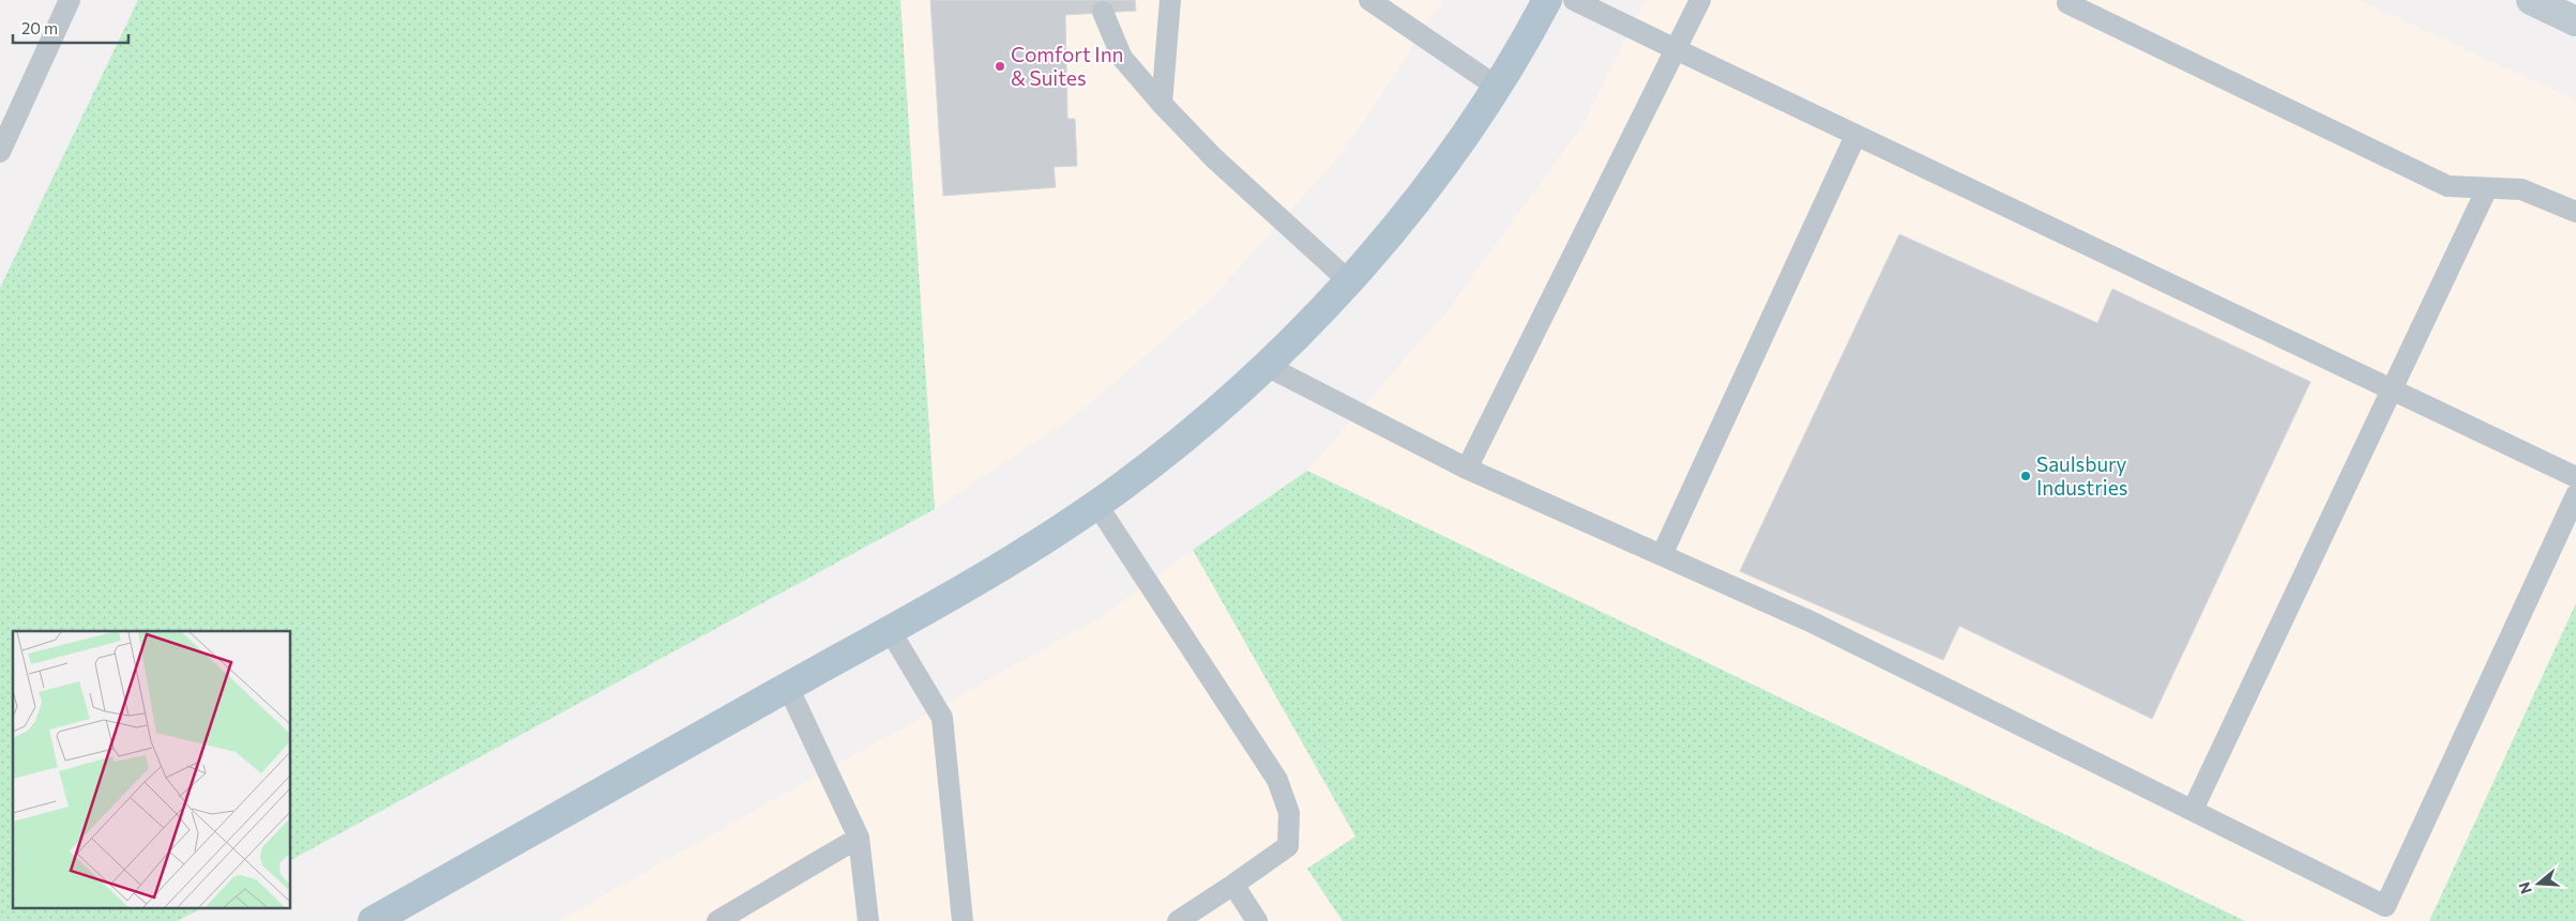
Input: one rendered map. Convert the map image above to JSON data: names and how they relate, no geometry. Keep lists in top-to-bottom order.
{
  "places": ["Comfort Inn & Suites", "Saulsbury Industries"],
  "scale_bar": "20 m",
  "north": "left"
}
